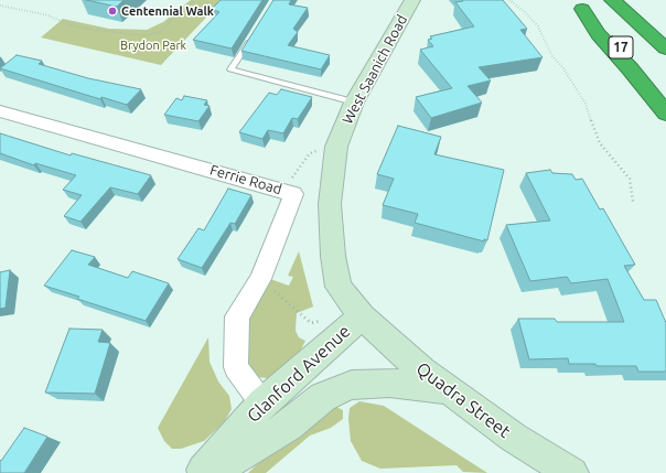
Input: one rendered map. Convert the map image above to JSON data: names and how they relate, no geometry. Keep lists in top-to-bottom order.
{
  "streets": {
    "highway": ["17"],
    "main road": ["West Saanich Road", "Glanford Avenue", "Quadra Street"],
    "street": ["Ferrie Road"]
  },
  "crossings": [
    ["West Saanich Road", "Glanford Avenue"],
    ["West Saanich Road", "Quadra Street"],
    ["Ferrie Road", "Glanford Avenue"],
    ["Glanford Avenue", "Quadra Street"]
  ],
  "parks": ["Brydon Park"],
  "places": ["Centennial Walk"]
}
